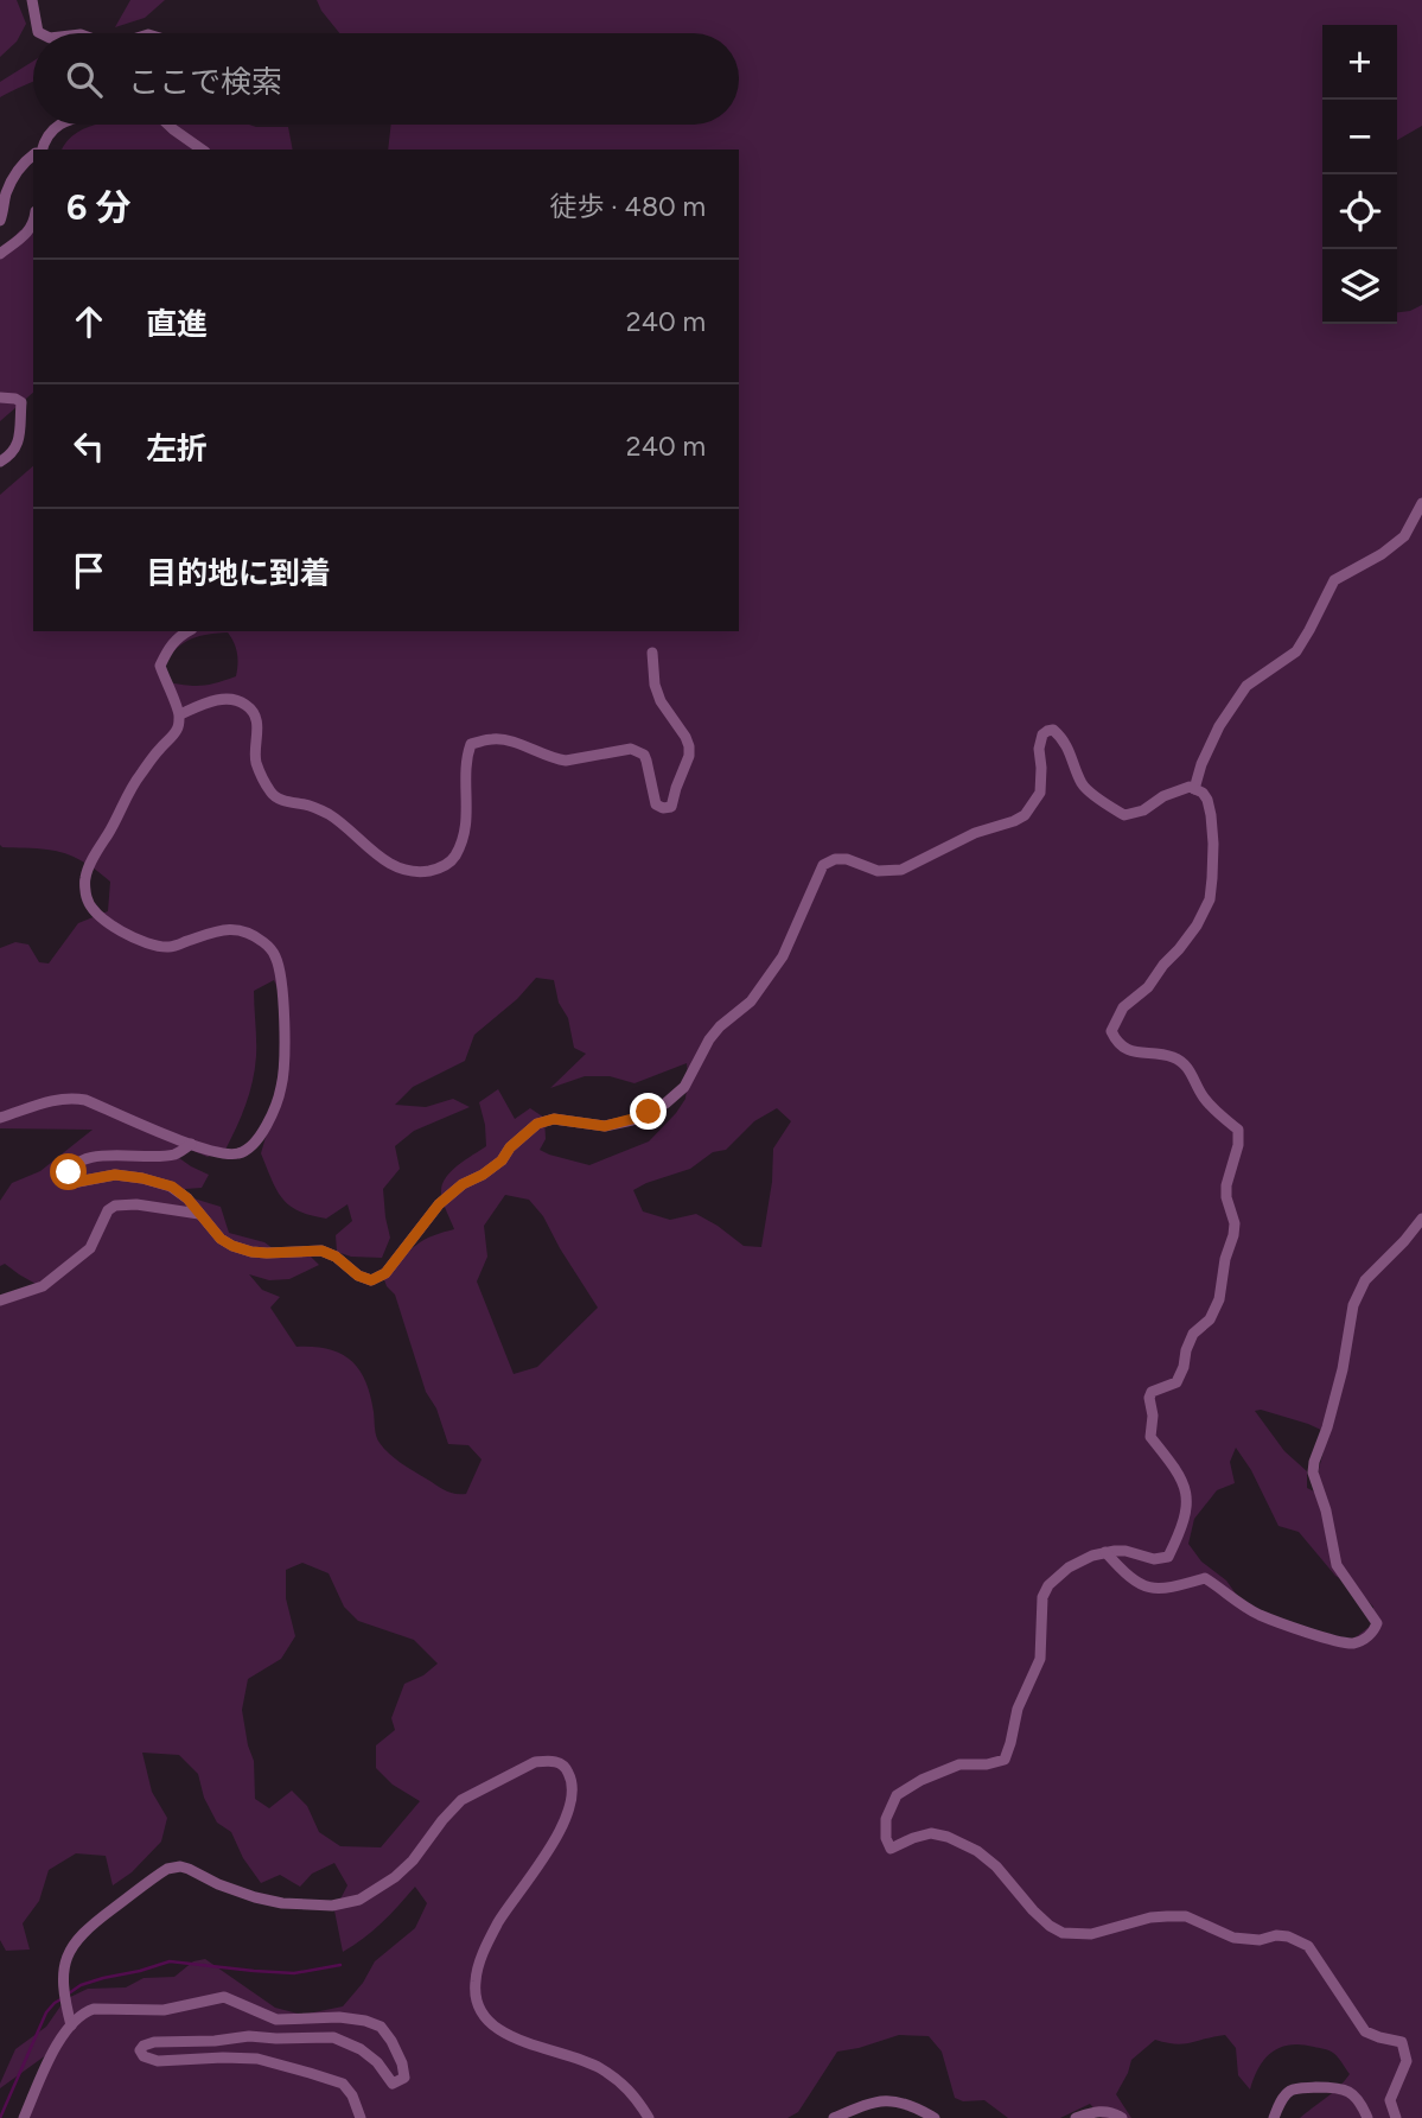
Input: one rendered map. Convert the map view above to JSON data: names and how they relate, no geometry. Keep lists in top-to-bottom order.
{
  "page": {
    "map_buttons": ["+", "−"],
    "search": "ここで検索",
    "heading": ["6 分", "徒歩 · 480 m"],
    "list": [
      ["直進", "240 m"],
      ["左折", "240 m"],
      "目的地に到着"
    ]
  }
}
